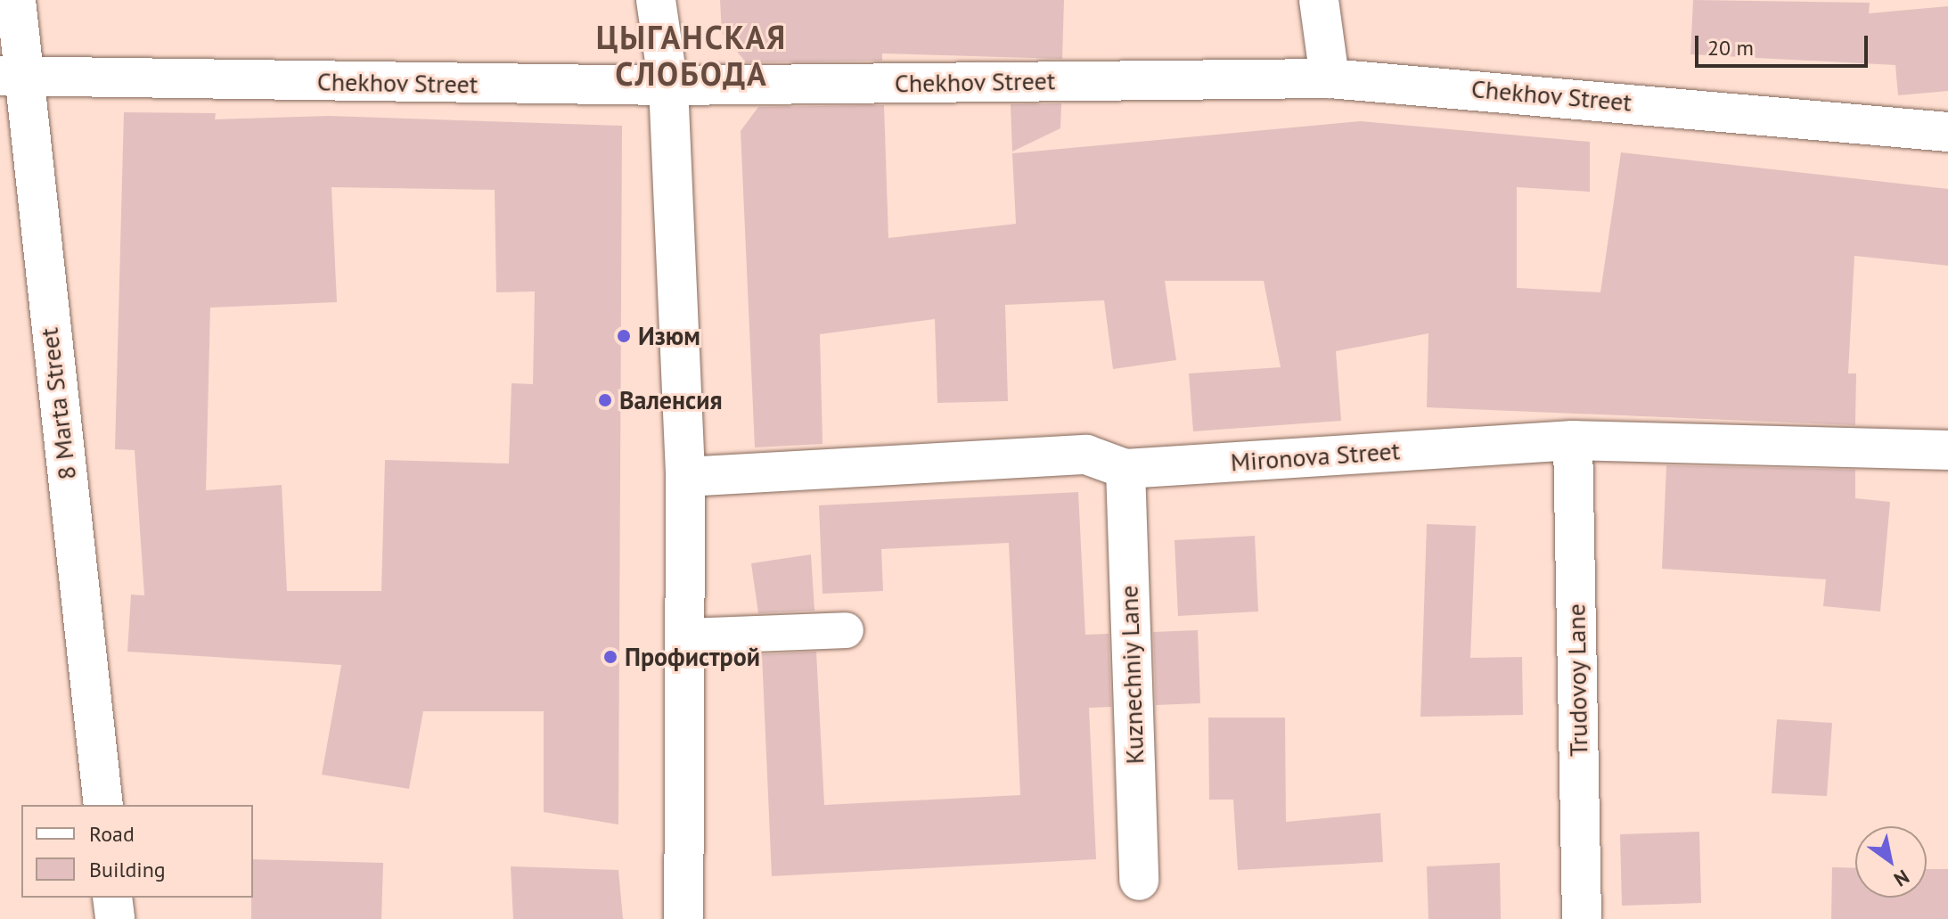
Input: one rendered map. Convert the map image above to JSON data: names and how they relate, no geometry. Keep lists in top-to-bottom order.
{
  "streets": {
    "street": [
      "Chekhov Street",
      "8 Marta Street",
      "Mironova Street",
      "Kuznechniy Lane",
      "Trudovoy Lane"
    ]
  },
  "crossings": [
    ["Chekhov Street", "8 Marta Street"],
    ["Mironova Street", "Kuznechniy Lane"],
    ["Mironova Street", "Trudovoy Lane"]
  ],
  "districts": ["ЦЫГАНСКАЯ СЛОБОДА"],
  "places": ["Изюм", "Валенсия", "Профистрой"],
  "legend": ["Road", "Building"],
  "scale_bar": "20 m",
  "north": "bottom right"
}
